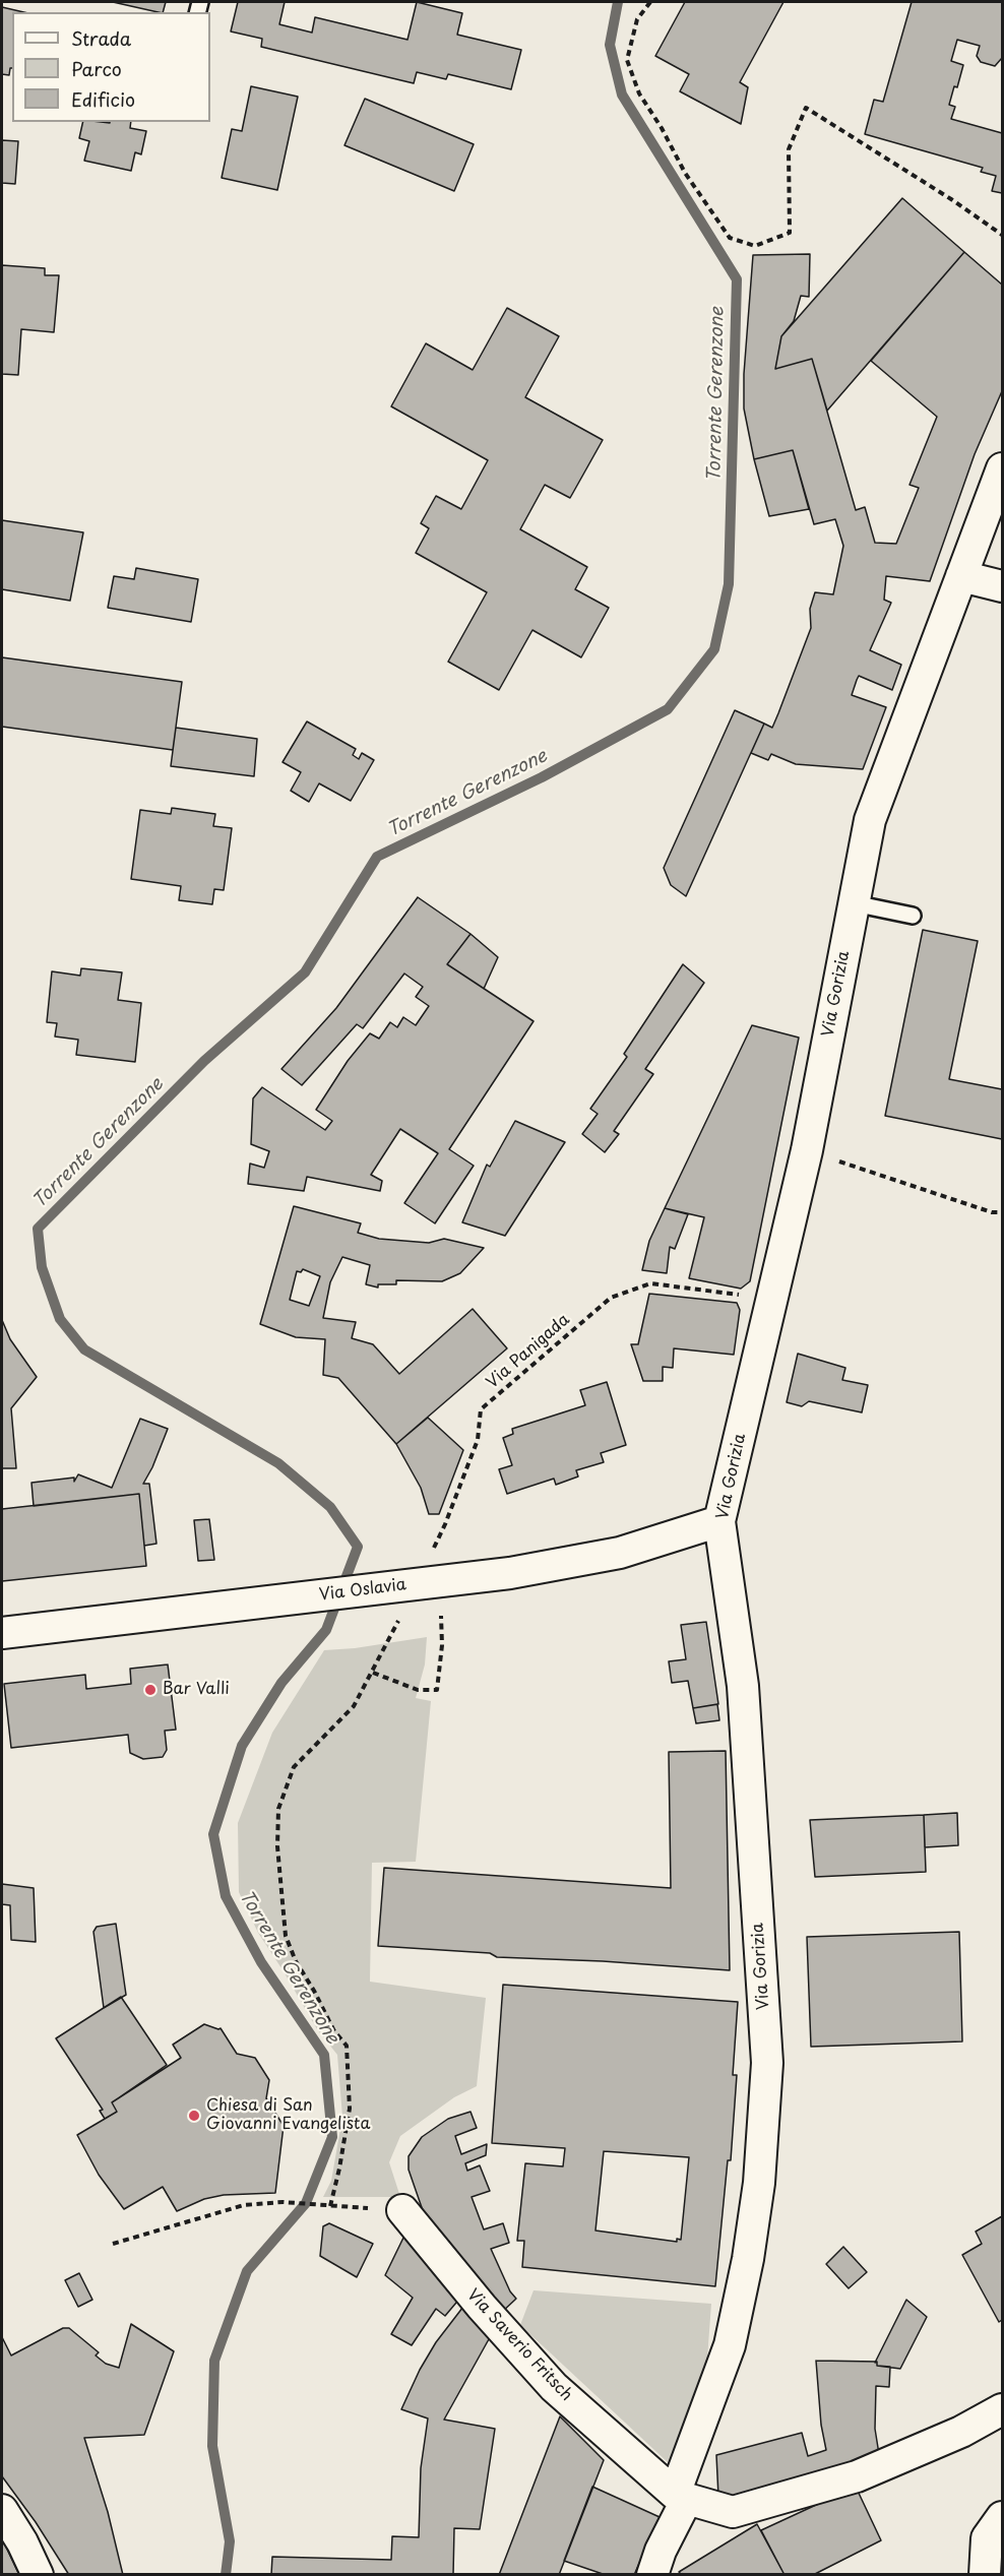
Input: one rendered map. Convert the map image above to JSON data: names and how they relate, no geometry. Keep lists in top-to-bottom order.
{
  "streets": {
    "street": ["Via Gorizia", "Via Oslavia", "Via Saverio Fritsch"],
    "path": ["Via Panigada"]
  },
  "crossings": [
    ["Via Gorizia", "Via Panigada"],
    ["Via Gorizia", "Via Oslavia"],
    ["Via Gorizia", "Via Saverio Fritsch"],
    ["Via Panigada", "Via Oslavia"]
  ],
  "water": ["Torrente Gerenzone"],
  "places": ["Bar Valli", "Chiesa di San Giovanni Evangelista"],
  "legend": ["Strada", "Parco", "Edificio"]
}
